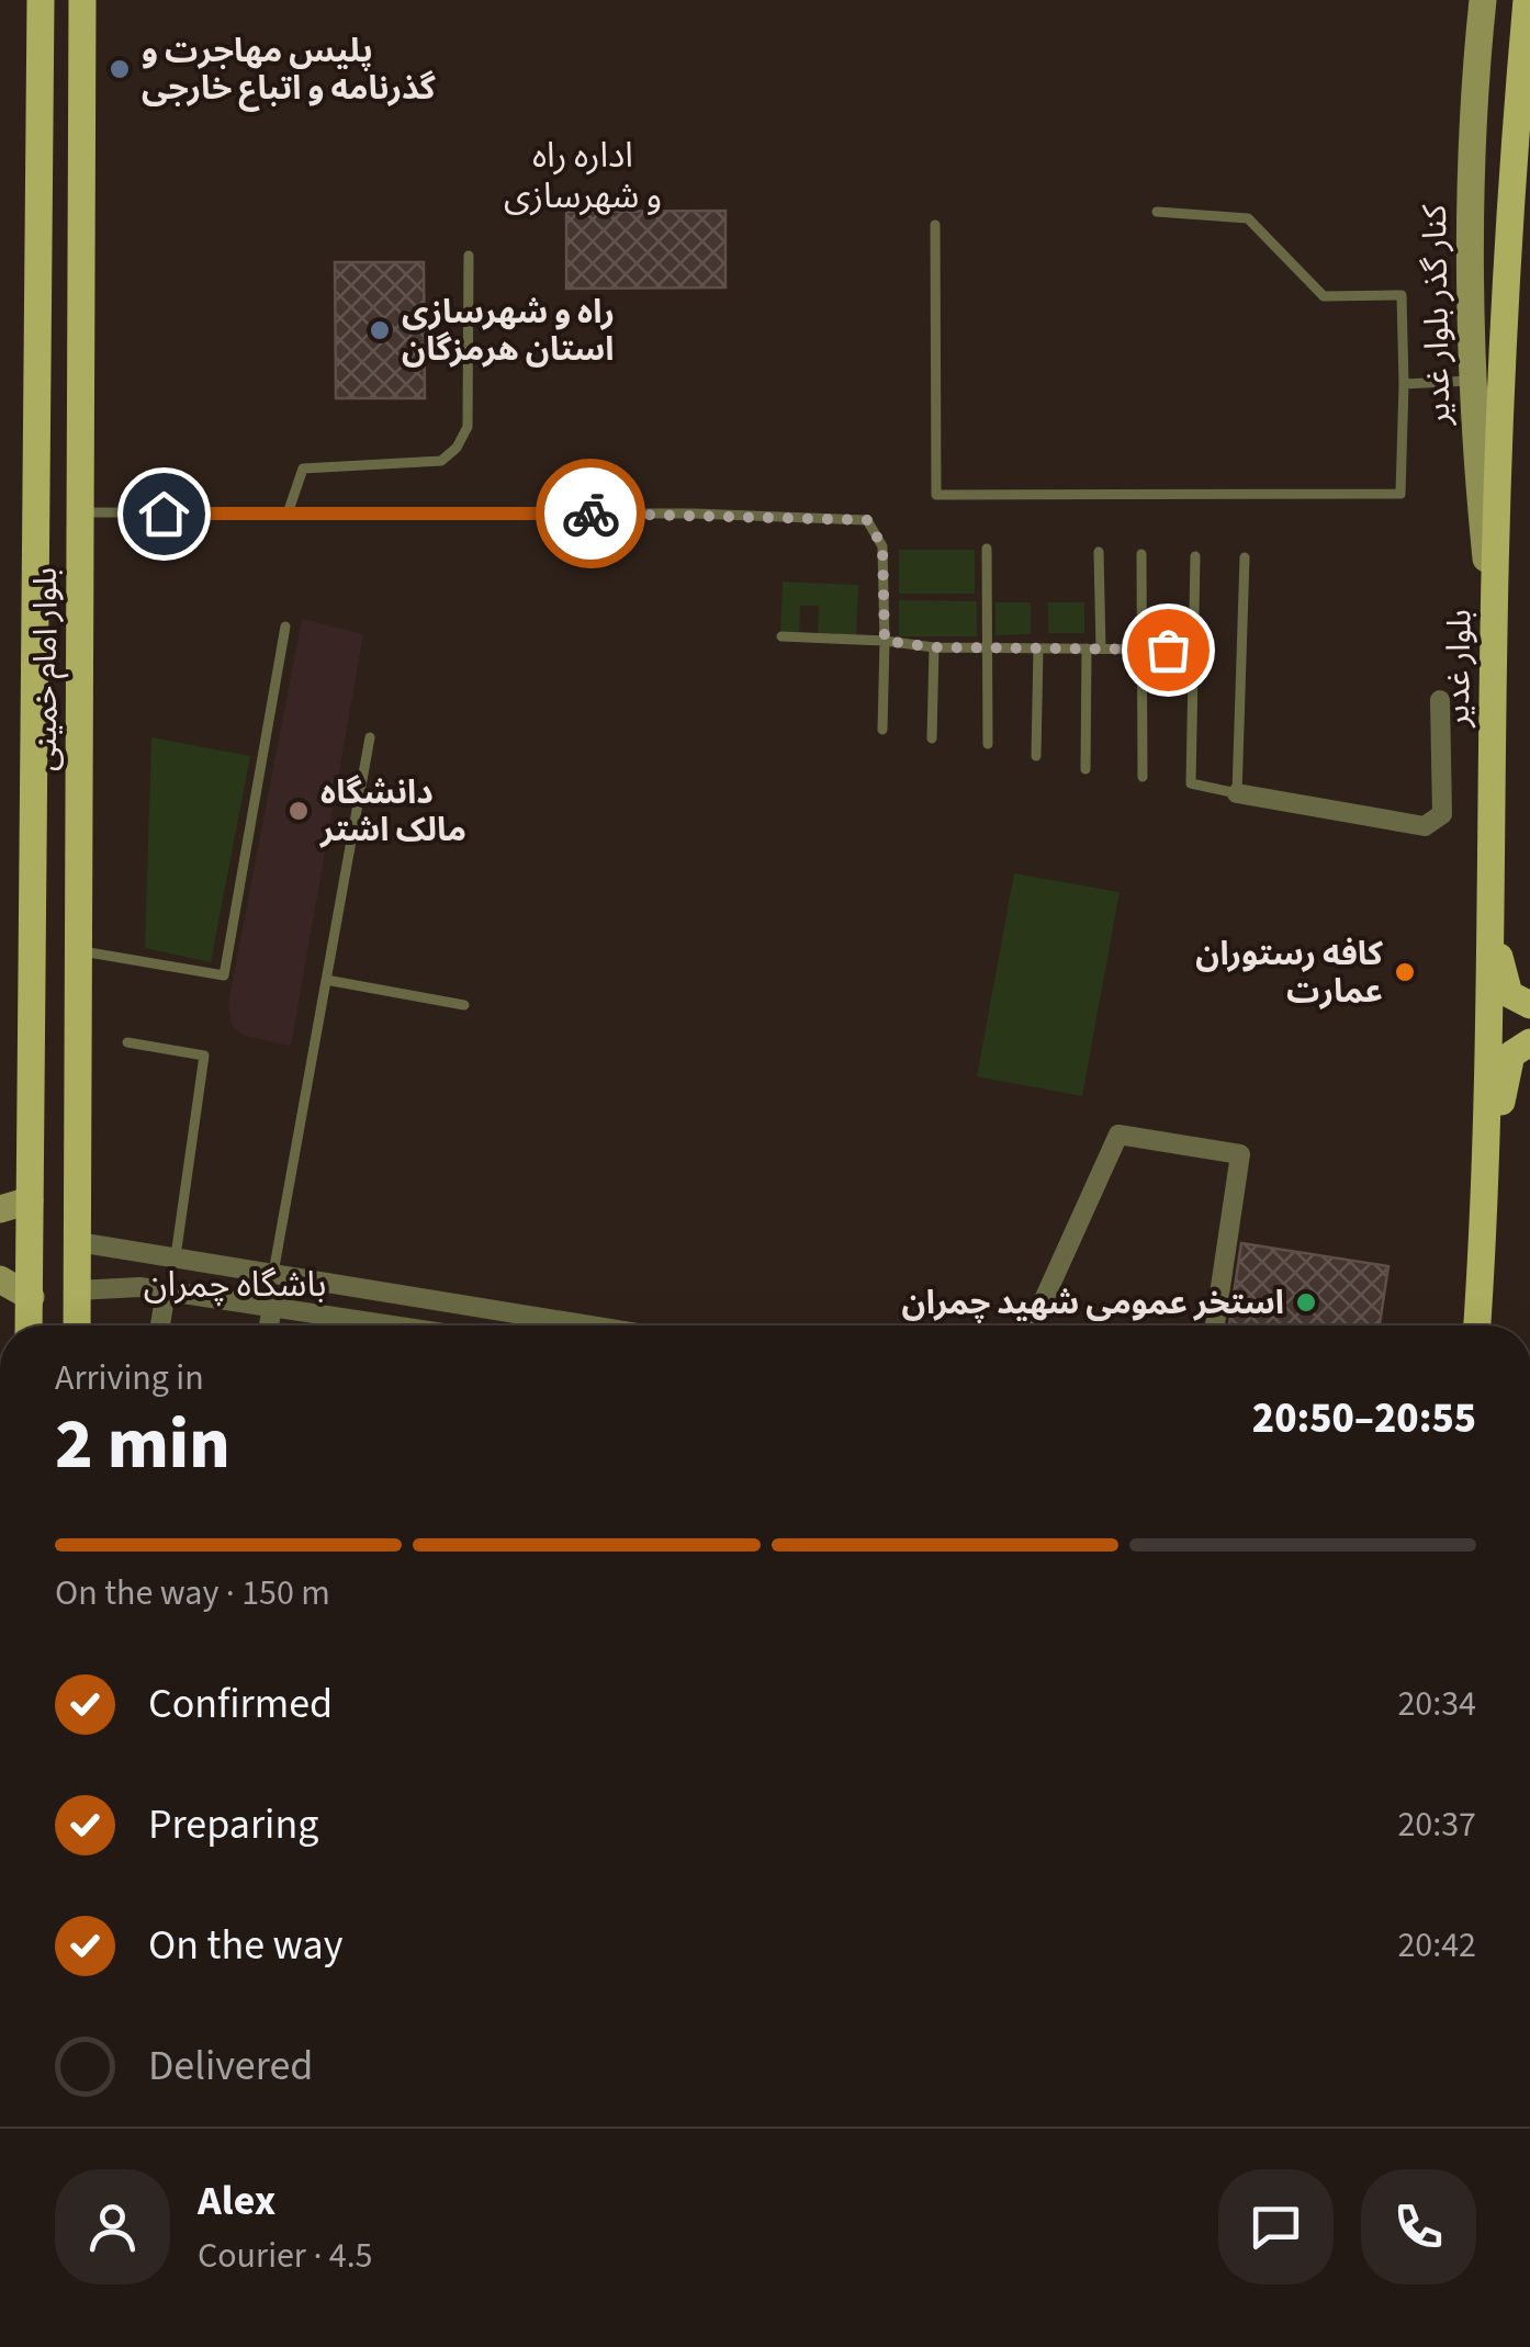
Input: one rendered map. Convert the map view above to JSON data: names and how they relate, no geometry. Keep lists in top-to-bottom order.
{
  "streets": {
    "main road": ["بلوار غدیر", "بلوار امام خمینی"],
    "street": ["کنار گذر بلوار غدیر"]
  },
  "crossings": [
    ["کنار گذر بلوار غدیر", "بلوار غدیر"]
  ],
  "districts": ["اداره راه و شهرسازی", "باشگاه چمران"],
  "places": [
    "پلیس مهاجرت و گذرنامه و اتباع خارجى",
    "راه و شهرسازی استان هرمزگان",
    "دانشگاه مالک اشتر",
    "کافه رستوران عمارت",
    "استخر عمومی شهید چمران"
  ],
  "page": {
    "heading": ["2 min", "Arriving in", "20:50–20:55"],
    "panel": ["Alex", "Courier · 4.5"],
    "bar": "On the way · 150 m",
    "list": [
      ["Confirmed", "20:34"],
      ["Preparing", "20:37"],
      ["On the way", "20:42"],
      "Delivered"
    ]
  }
}
